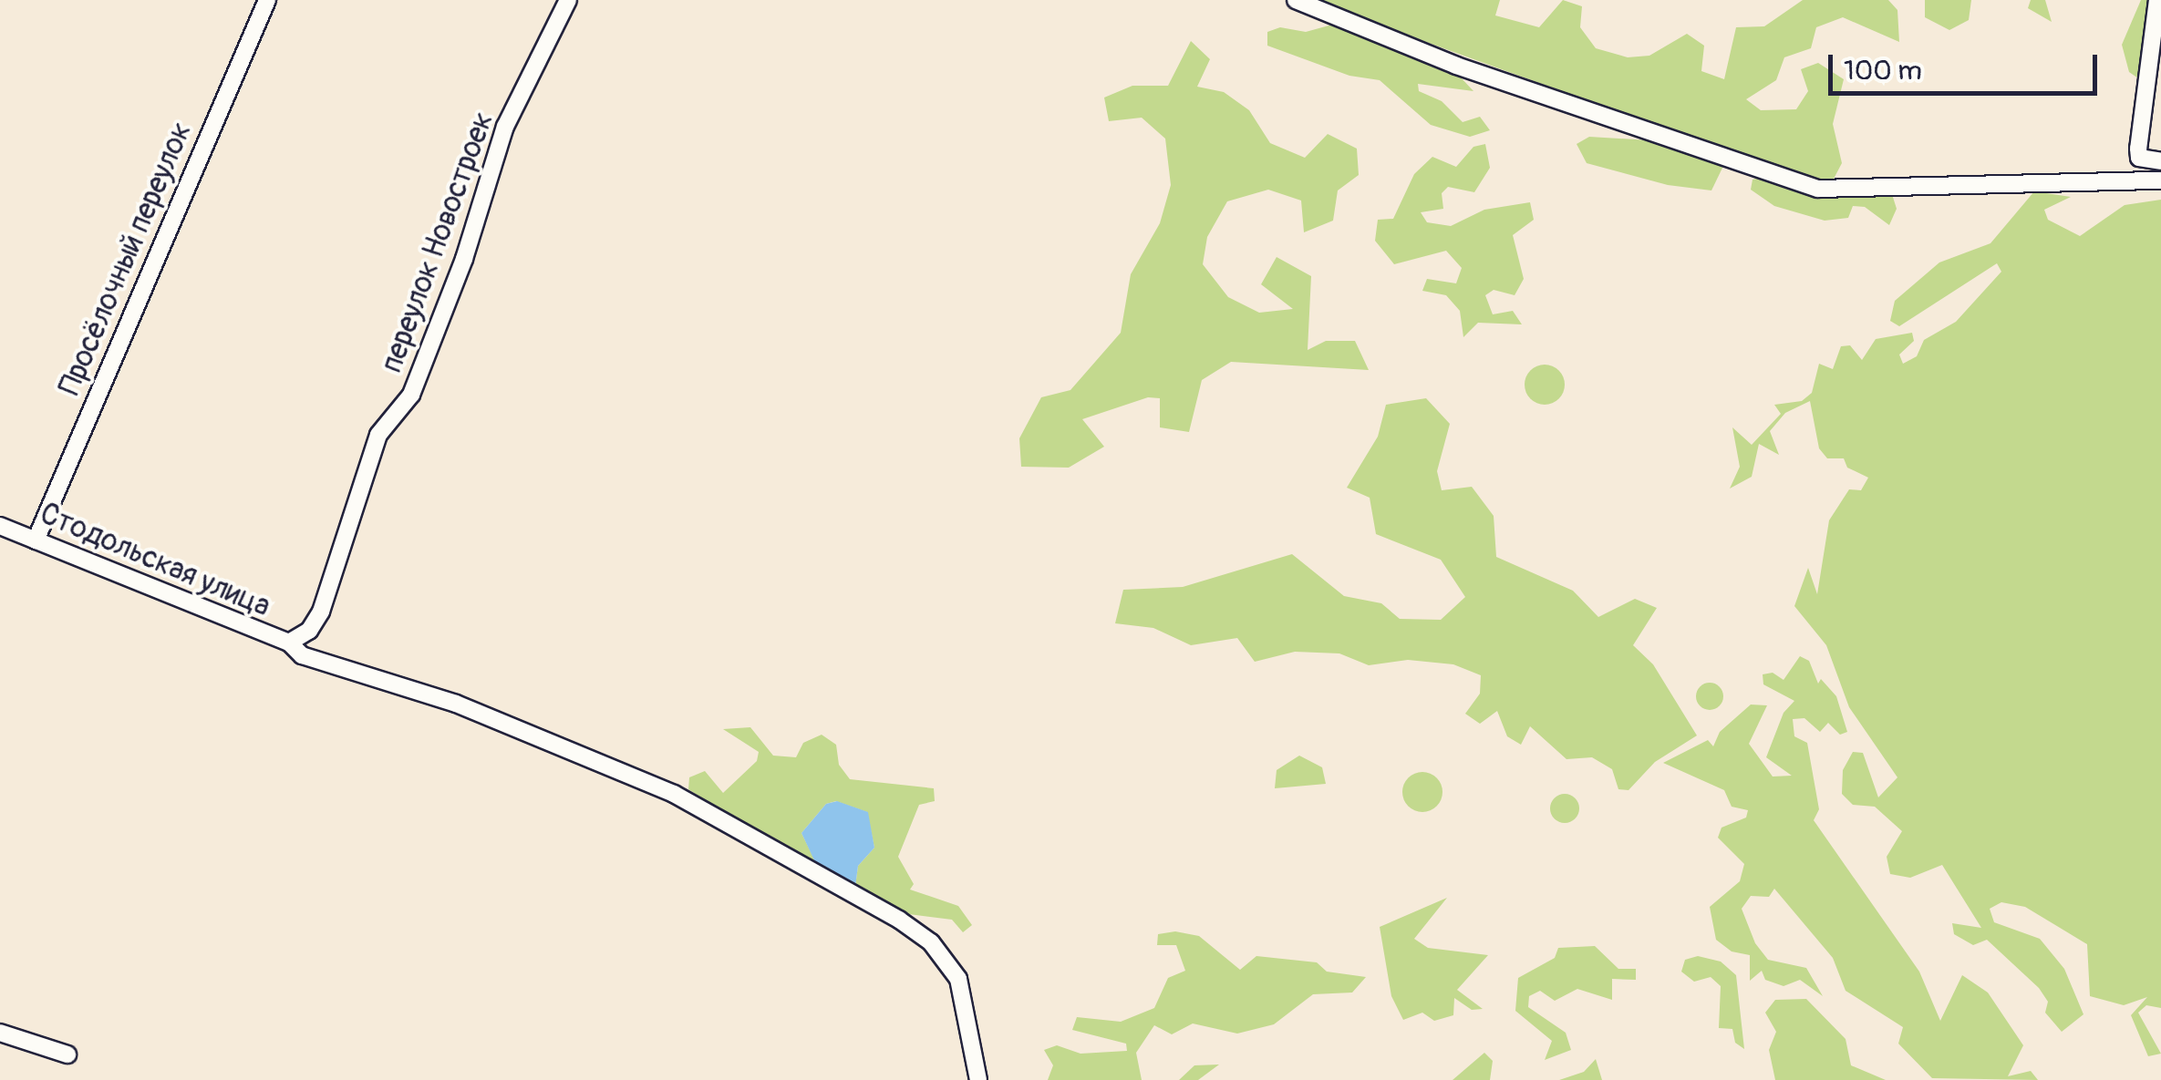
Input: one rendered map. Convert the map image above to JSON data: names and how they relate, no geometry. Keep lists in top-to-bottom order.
{
  "streets": {
    "street": ["переулок Новостроек", "Просёлочный переулок", "Стодольская улица"]
  },
  "crossings": [
    ["переулок Новостроек", "Стодольская улица"],
    ["Просёлочный переулок", "Стодольская улица"]
  ],
  "scale_bar": "100 m"
}
